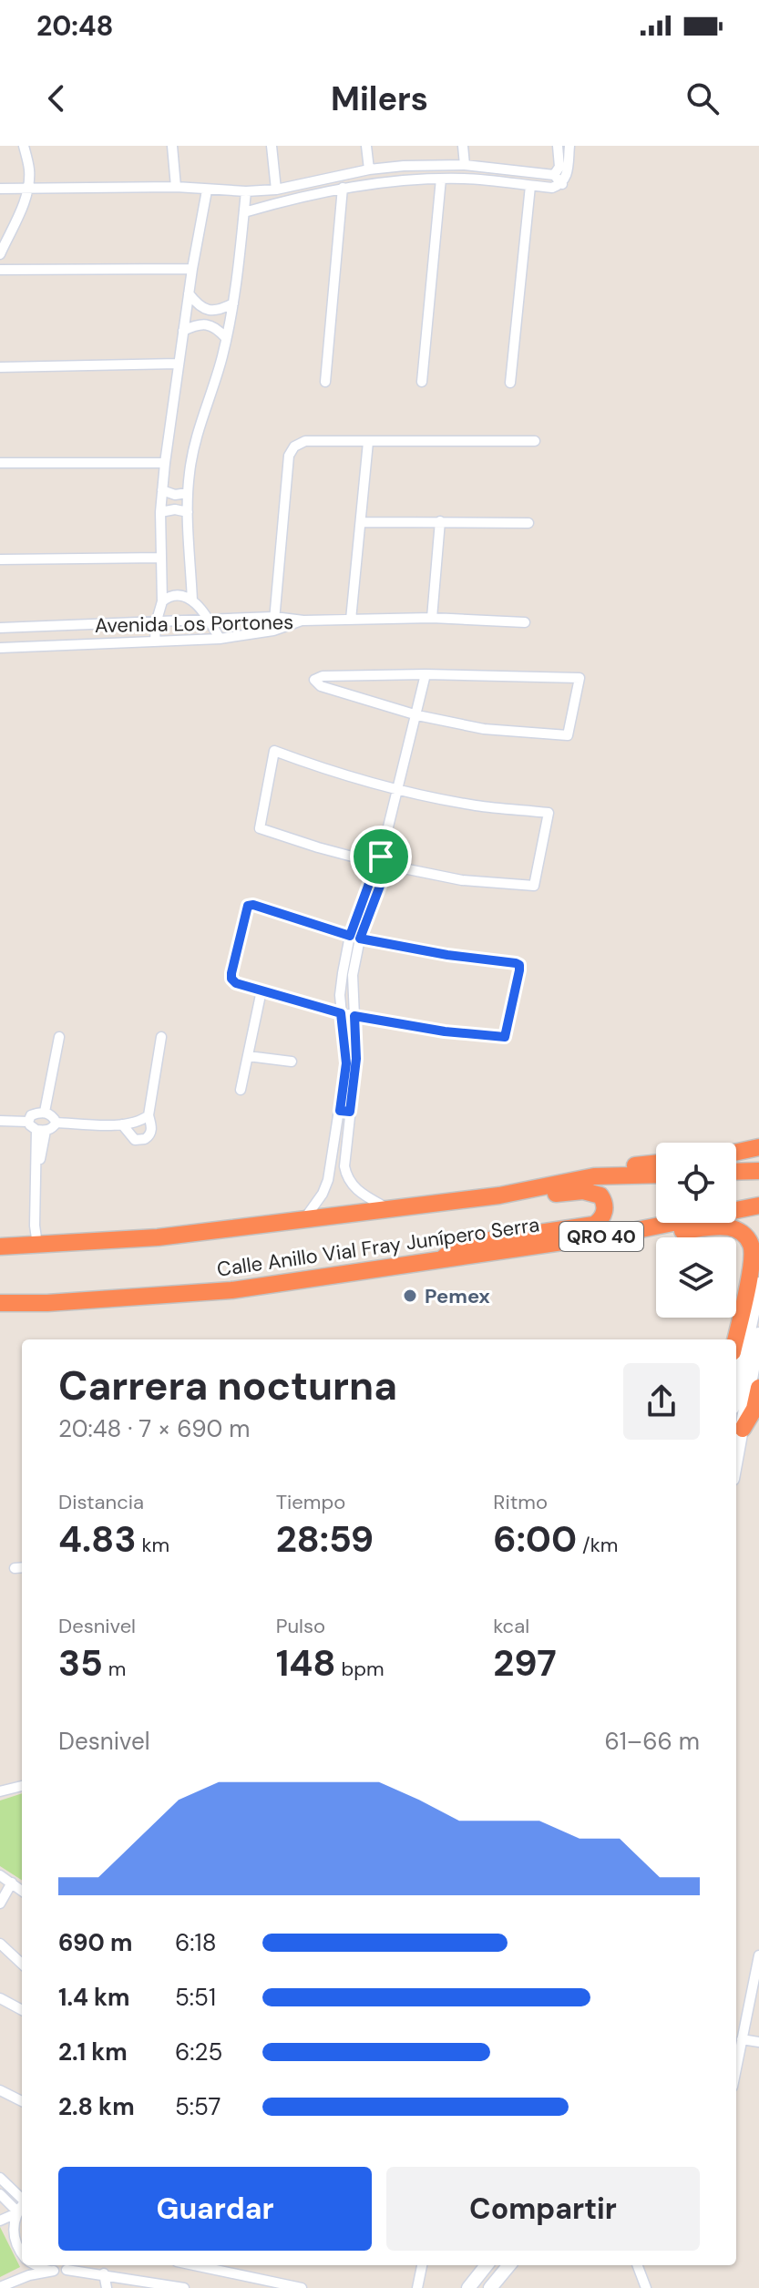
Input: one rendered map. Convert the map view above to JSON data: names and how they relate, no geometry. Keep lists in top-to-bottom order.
{
  "streets": {
    "highway": ["QRO 40", "Calle Anillo Vial Fray Junípero Serra"],
    "street": ["Avenida Los Portones"]
  },
  "places": ["Pemex"],
  "page": {
    "status": "20:48",
    "header": "Milers",
    "heading": ["Carrera nocturna", "20:48 · 7 × 690 m"],
    "stats": [
      ["Distancia", "4.83 km"],
      ["Tiempo", "28:59"],
      ["Ritmo", "6:00 /km"],
      ["Desnivel", "35 m"],
      ["Pulso", "148 bpm"],
      ["kcal", "297"]
    ],
    "chart": ["Desnivel", "61–66 m"],
    "list": [
      {
        "name": "690 m",
        "note": "6:18"
      },
      {
        "name": "1.4 km",
        "note": "5:51"
      },
      {
        "name": "2.1 km",
        "note": "6:25"
      },
      {
        "name": "2.8 km",
        "note": "5:57"
      }
    ],
    "buttons": ["Guardar", "Compartir"]
  }
}
